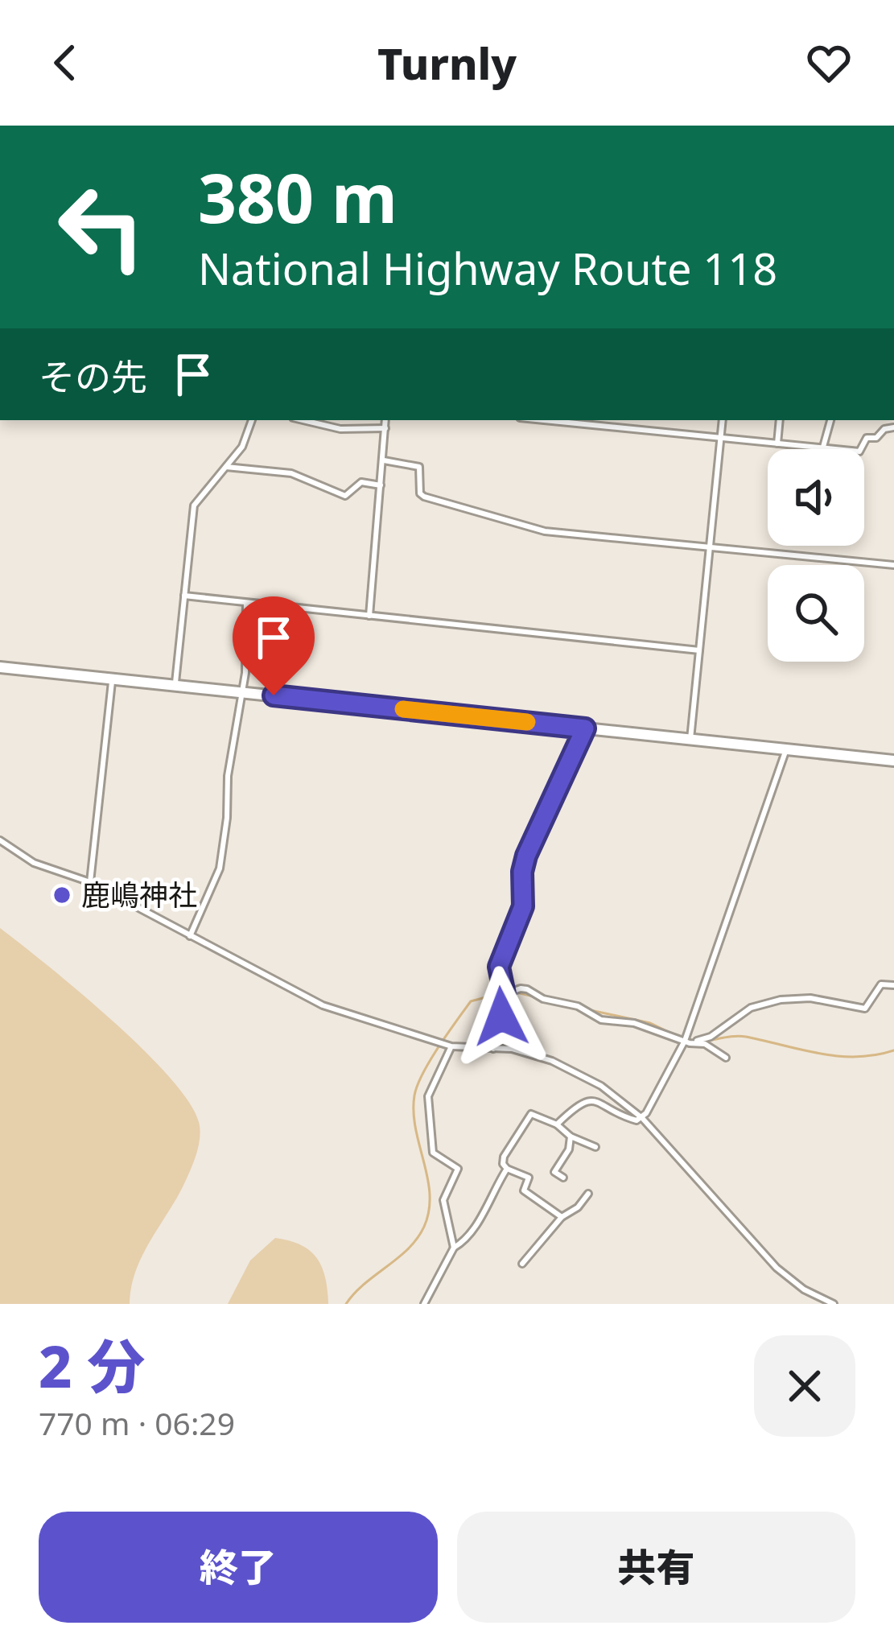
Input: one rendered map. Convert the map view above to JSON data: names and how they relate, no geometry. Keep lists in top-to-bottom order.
{
  "places": ["鹿嶋神社"],
  "page": {
    "header": "Turnly",
    "turn": ["380 m", "National Highway Route 118"],
    "then": "その先",
    "heading": ["2 分", "770 m · 06:29"],
    "buttons": ["終了", "共有"]
  }
}
